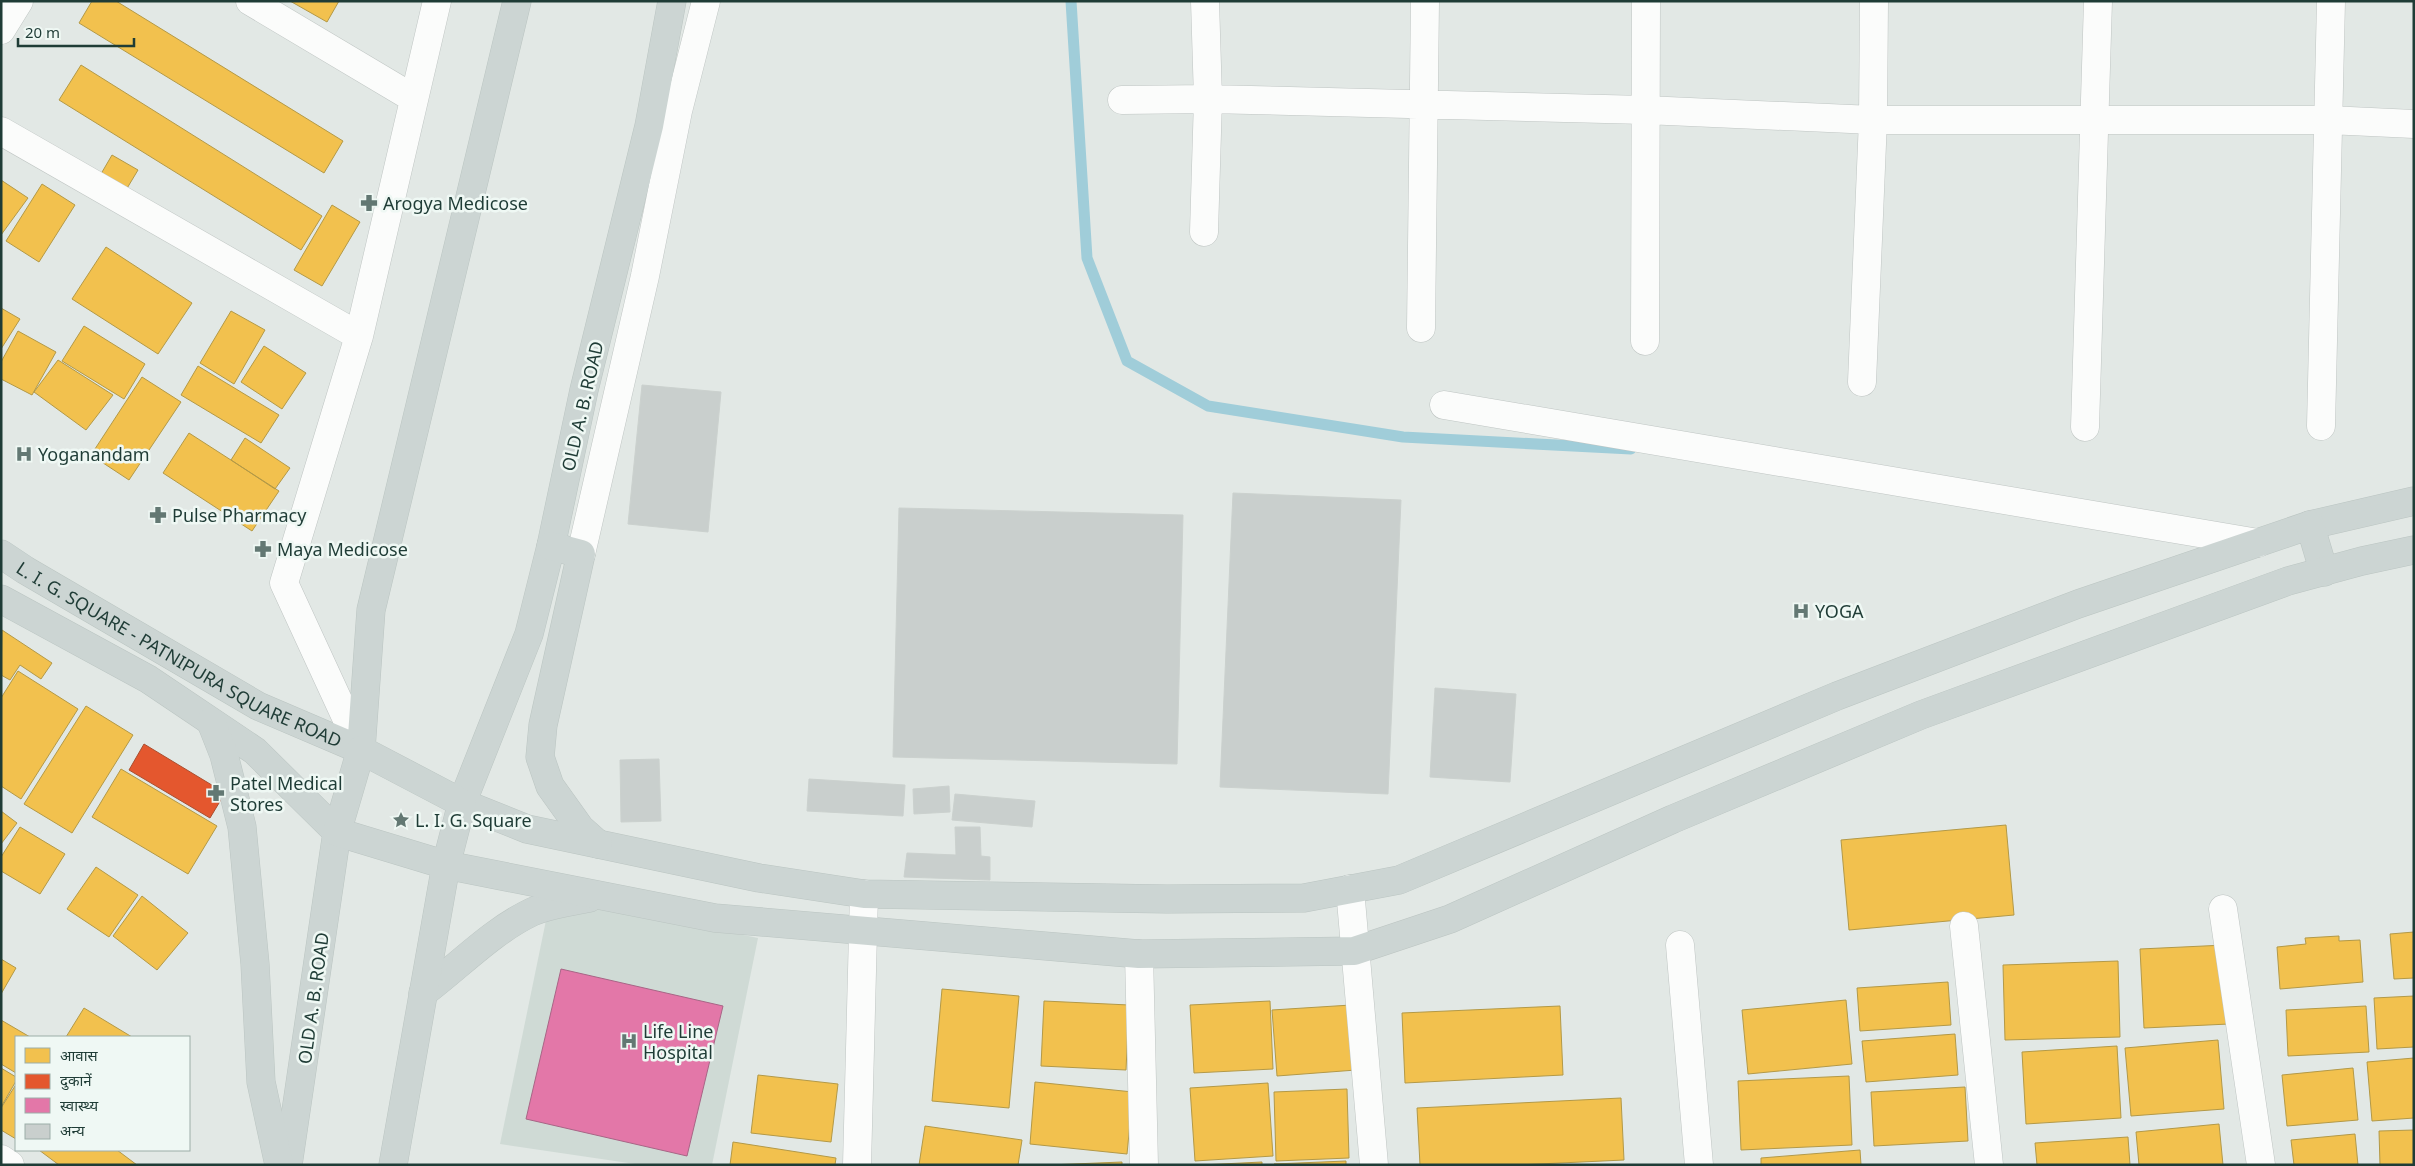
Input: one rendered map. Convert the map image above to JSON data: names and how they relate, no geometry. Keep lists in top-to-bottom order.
{
  "streets": {
    "main road": ["OLD A. B. ROAD", "L. I. G. SQUARE - PATNIPURA SQUARE ROAD"]
  },
  "places": {
    "pharmacy": [
      "Arogya Medicose",
      "Pulse Pharmacy",
      "Maya Medicose",
      "Patel Medical Stores"
    ],
    "hospital": ["Yoganandam", "YOGA", "Life Line Hospital"],
    "place": ["L. I. G. Square"]
  },
  "legend": [
    "आवास",
    "दुकानें",
    "स्वास्थ्य",
    "अन्य"
  ],
  "scale_bar": "20 m"
}
